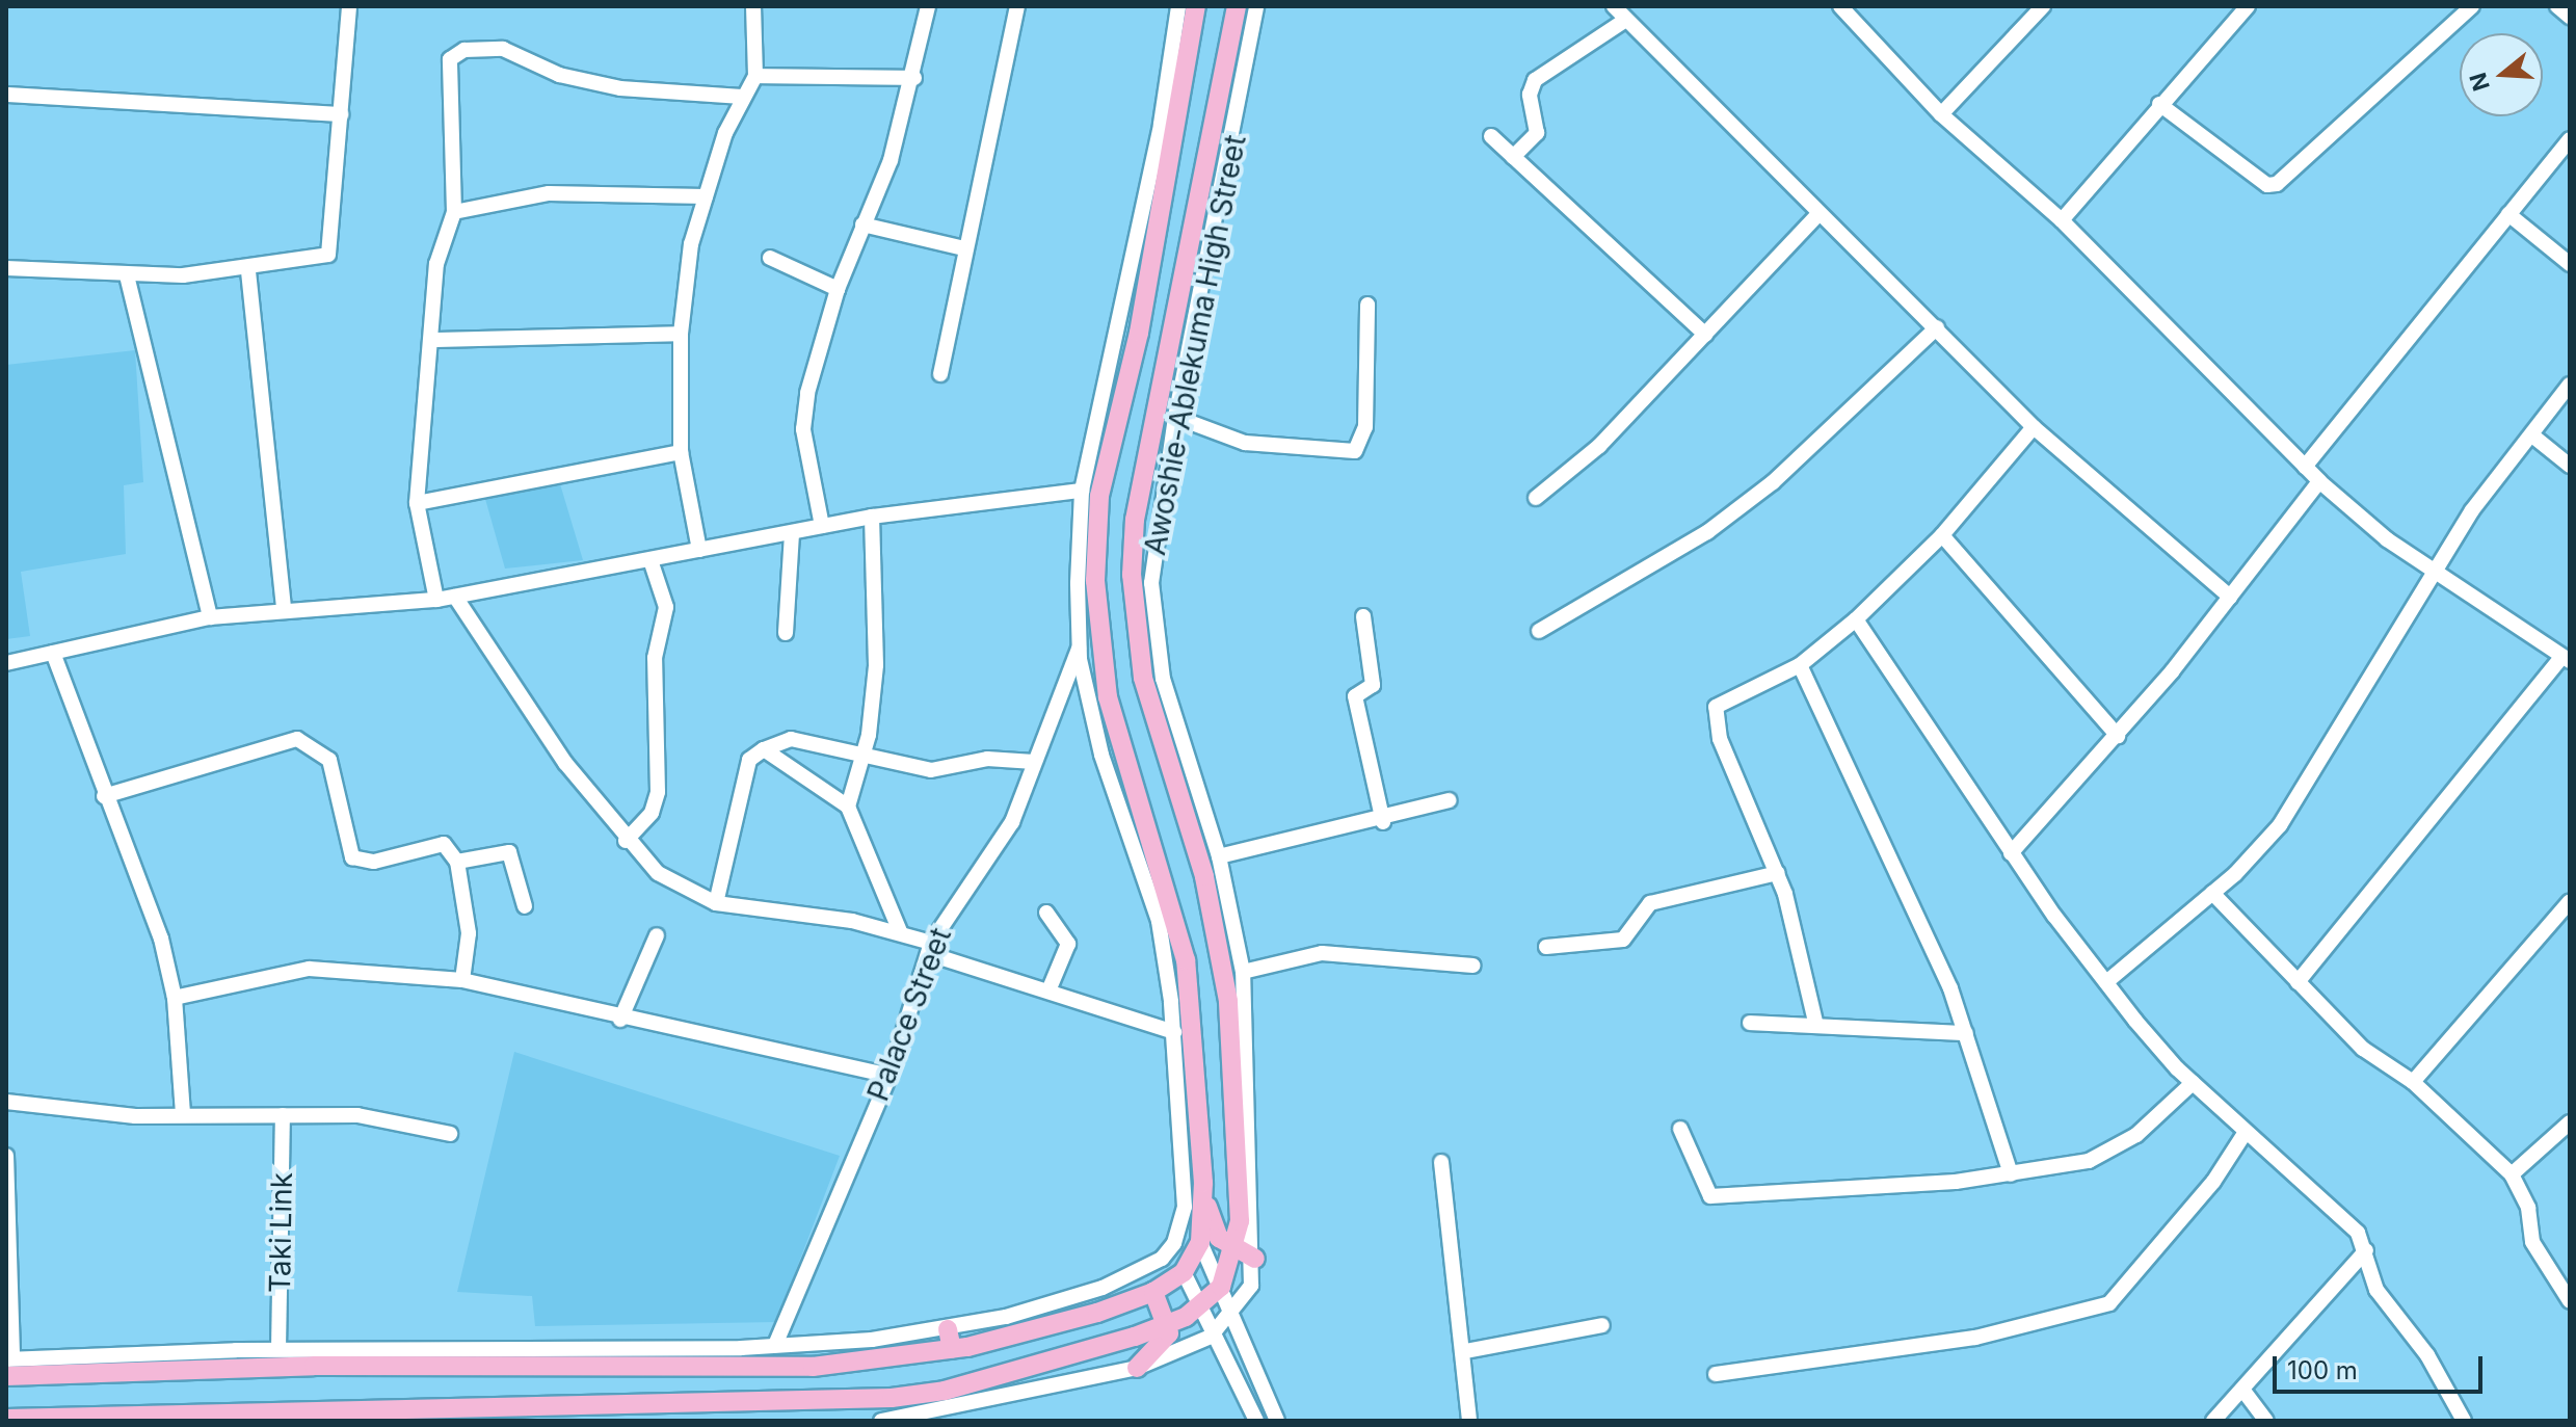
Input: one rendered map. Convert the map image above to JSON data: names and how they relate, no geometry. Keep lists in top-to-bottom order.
{
  "streets": {
    "main road": ["Awoshie-Ablekuma High Street"],
    "street": ["Palace Street", "Taki Link"]
  },
  "scale_bar": "100 m",
  "north": "left"
}
